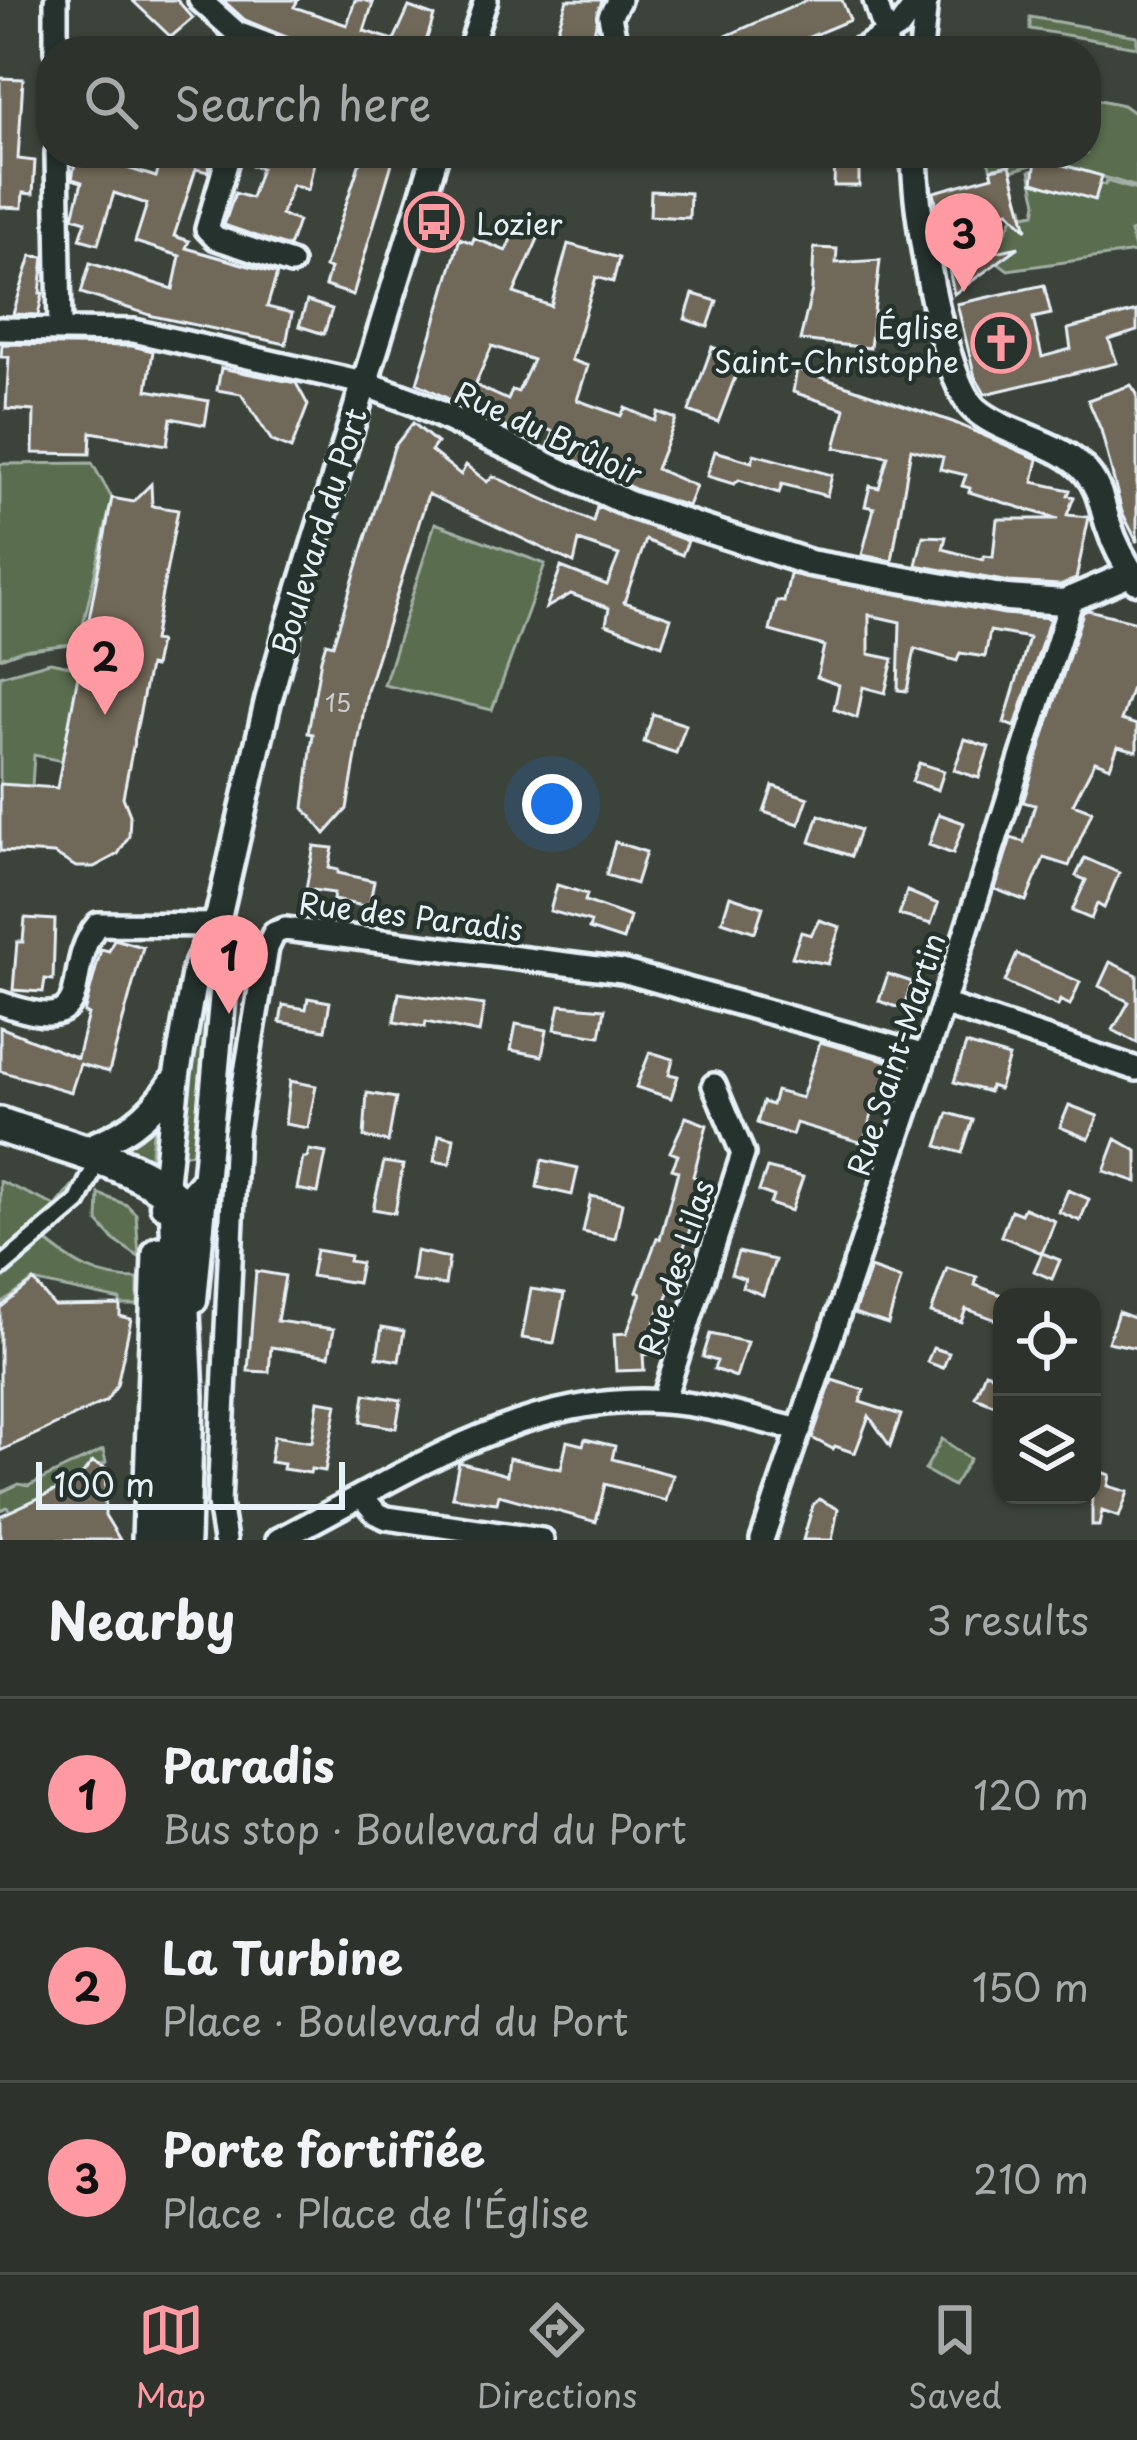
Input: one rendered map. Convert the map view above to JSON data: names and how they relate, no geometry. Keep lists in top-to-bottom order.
{
  "streets": {
    "main road": ["Boulevard du Port"],
    "street": [
      "Rue du Brûloir",
      "Rue des Paradis",
      "Rue Saint-Martin",
      "Rue des Lilas"
    ]
  },
  "crossings": [
    ["Rue du Brûloir", "Boulevard du Port"],
    ["Rue du Brûloir", "Rue Saint-Martin"],
    ["Rue des Paradis", "Rue Saint-Martin"],
    ["Rue Saint-Martin", "Rue des Lilas"]
  ],
  "places": {
    "bus stop": ["Lozier"],
    "church": ["Église Saint-Christophe"]
  },
  "house_numbers": ["15"],
  "scale_bar": "100 m",
  "page": {
    "search": "Search here",
    "pins": ["3", "2", "1"],
    "scale": "100 m",
    "heading": ["Nearby", "3 results"],
    "list": [
      {
        "mark": "1",
        "name": "Paradis",
        "note": "Bus stop · Boulevard du Port",
        "value": "120 m"
      },
      {
        "mark": "2",
        "name": "La Turbine",
        "note": "Place · Boulevard du Port",
        "value": "150 m"
      },
      {
        "mark": "3",
        "name": "Porte fortifiée",
        "note": "Place · Place de l'Église",
        "value": "210 m"
      }
    ],
    "nav": ["Map", "Directions", "Saved"]
  }
}
